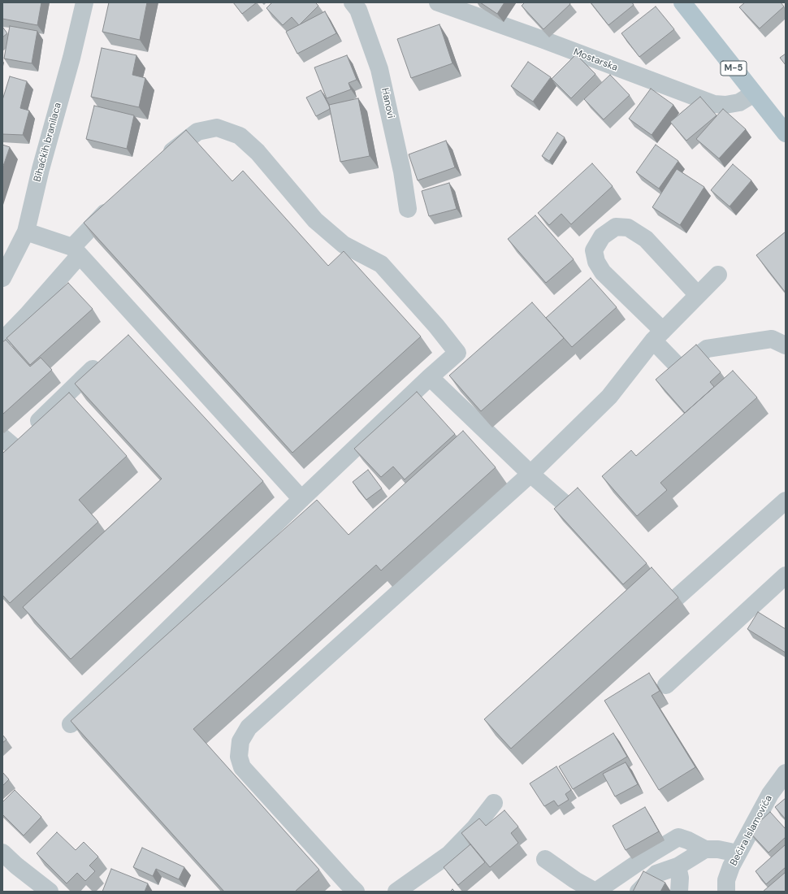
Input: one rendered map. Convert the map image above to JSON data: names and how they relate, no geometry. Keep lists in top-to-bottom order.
{
  "streets": {
    "main road": ["M-5"],
    "street": [
      "Mostarska",
      "Hanovi",
      "Bihaćkih branilaca",
      "Bećira Islamovića"
    ]
  },
  "crossings": [
    ["Mostarska", "M-5"]
  ]
}
